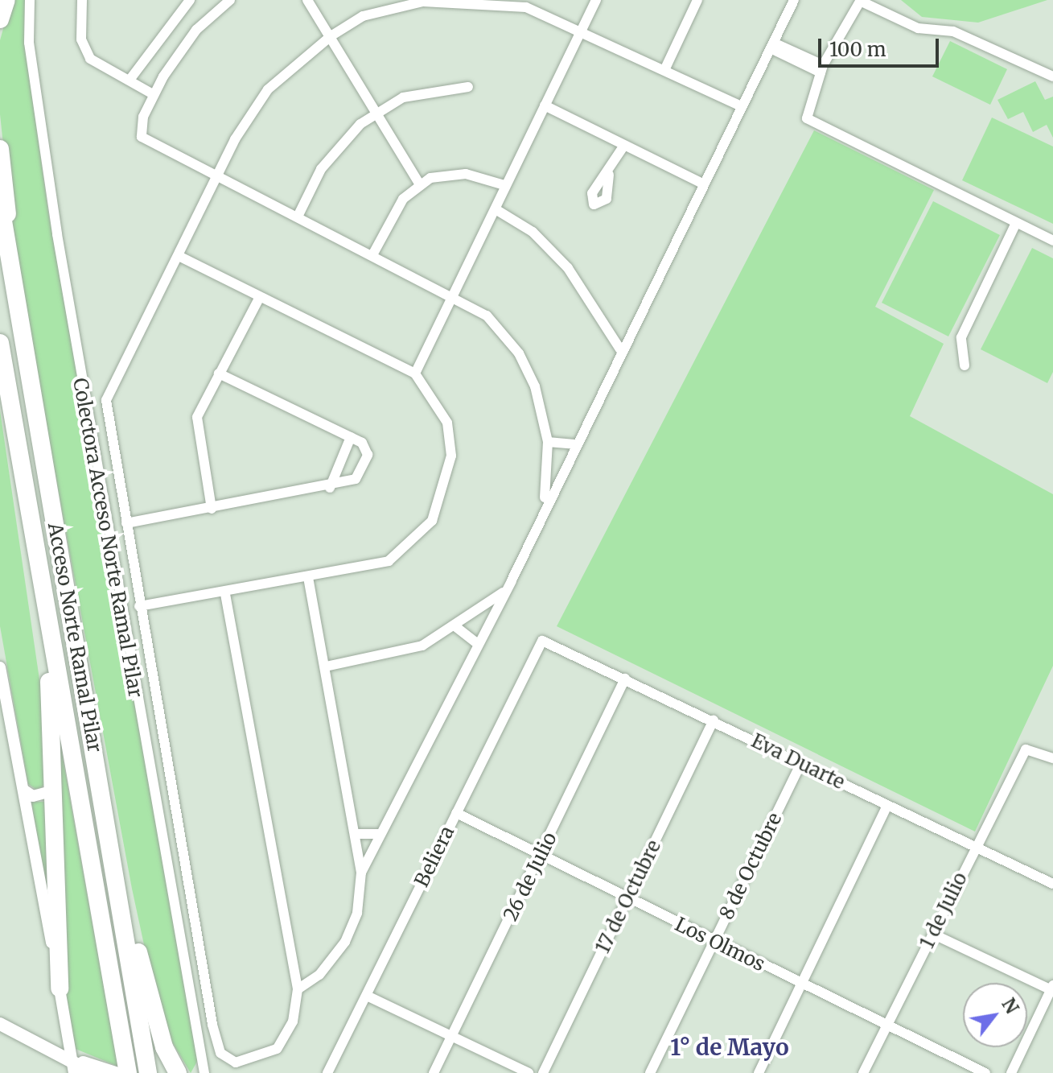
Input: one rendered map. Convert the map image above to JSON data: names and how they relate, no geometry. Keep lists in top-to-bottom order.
{
  "streets": {
    "highway": ["Acceso Norte Ramal Pilar"],
    "street": [
      "Colectora Acceso Norte Ramal Pilar",
      "Eva Duarte",
      "Beliera",
      "8 de Octubre",
      "26 de Julio",
      "17 de Octubre",
      "1 de Julio",
      "Los Olmos"
    ]
  },
  "crossings": [
    ["Eva Duarte", "Beliera"],
    ["Eva Duarte", "8 de Octubre"],
    ["Eva Duarte", "26 de Julio"],
    ["Eva Duarte", "17 de Octubre"],
    ["Eva Duarte", "1 de Julio"],
    ["Beliera", "Los Olmos"],
    ["8 de Octubre", "Los Olmos"],
    ["26 de Julio", "Los Olmos"],
    ["17 de Octubre", "Los Olmos"],
    ["1 de Julio", "Los Olmos"]
  ],
  "districts": ["1° de Mayo"],
  "scale_bar": "100 m",
  "north": "top right"
}
